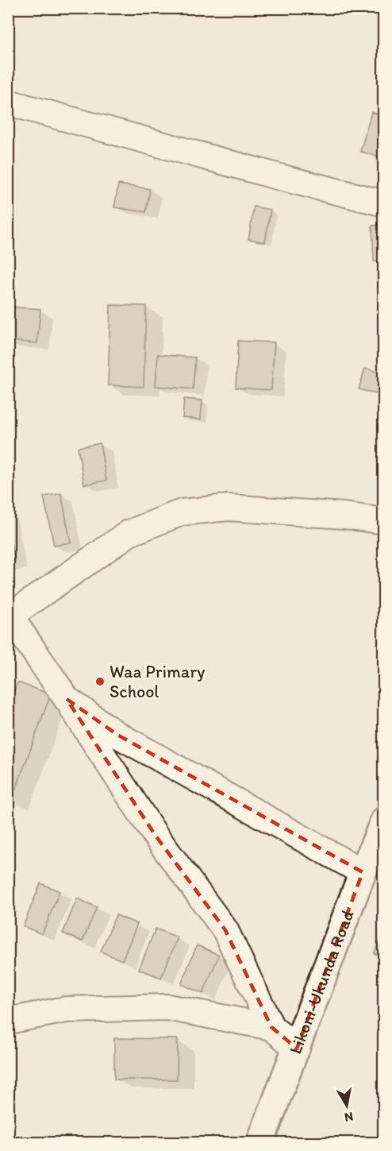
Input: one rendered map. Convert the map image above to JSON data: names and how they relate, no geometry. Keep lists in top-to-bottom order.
{
  "streets": {
    "highway": ["Likoni-Ukunda Road"]
  },
  "places": ["Waa Primary School"],
  "north": "bottom"
}
